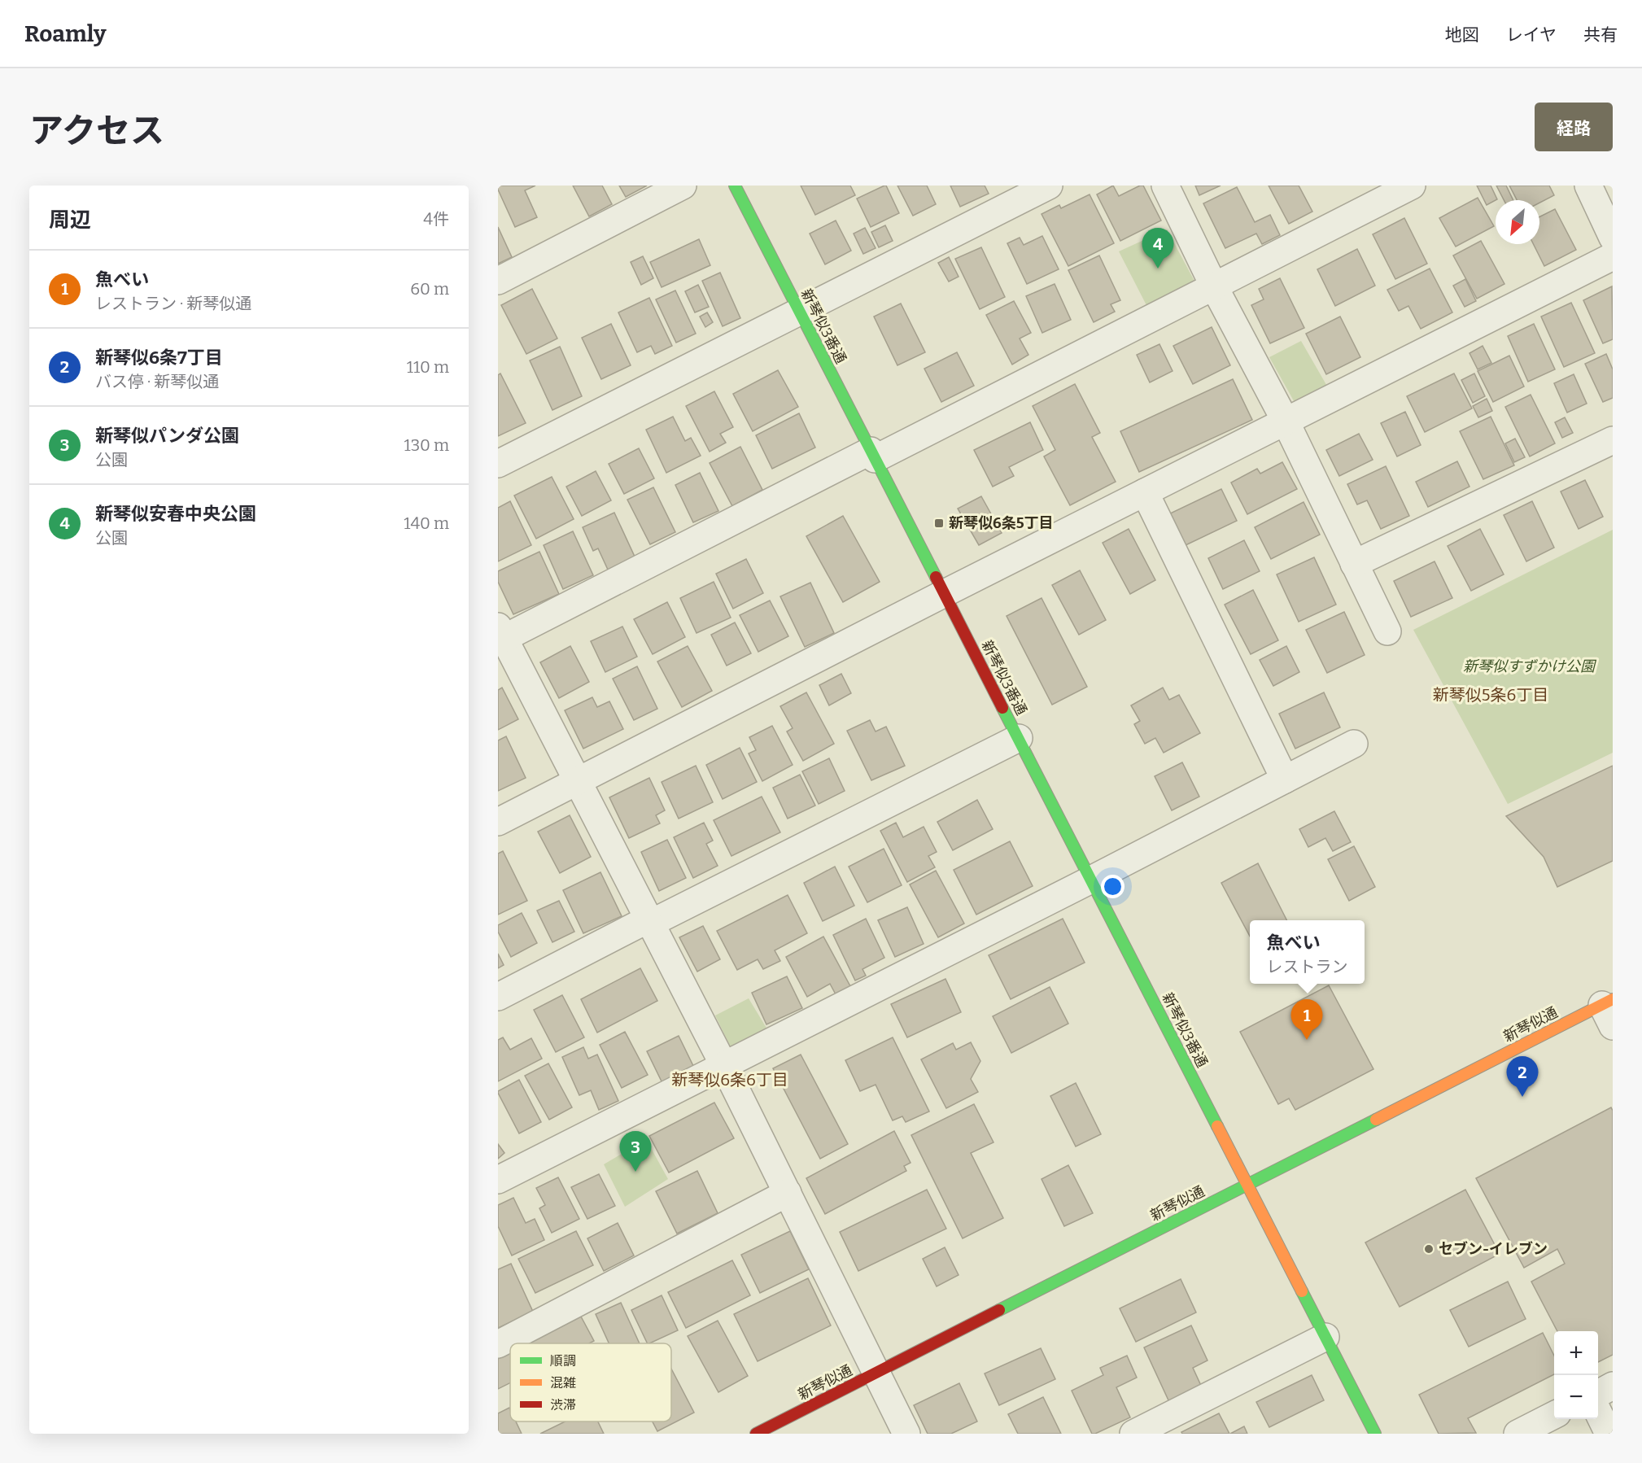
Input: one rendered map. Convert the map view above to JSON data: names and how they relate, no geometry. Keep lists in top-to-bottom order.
{
  "streets": {
    "street": ["新琴似3番通", "新琴似通"]
  },
  "crossings": [
    ["新琴似3番通", "新琴似通"]
  ],
  "districts": ["新琴似5条6丁目", "新琴似6条6丁目"],
  "parks": ["新琴似すずかけ公園"],
  "places": {
    "transit": ["新琴似6条5丁目"],
    "other": ["セブン-イレブン"]
  },
  "legend": ["順調", "混雑", "渋滞"],
  "north": "bottom left",
  "page": {
    "header": "Roamly",
    "nav": ["地図", "レイヤ", "共有"],
    "title": "アクセス",
    "buttons": "経路",
    "heading": ["周辺", "4件"],
    "pins": [
      "4",
      "1",
      "2",
      "3"
    ],
    "list": [
      {
        "mark": "1",
        "name": "魚べい",
        "note": "レストラン · 新琴似通",
        "value": "60 m"
      },
      {
        "mark": "2",
        "name": "新琴似6条7丁目",
        "note": "バス停 · 新琴似通",
        "value": "110 m"
      },
      {
        "mark": "3",
        "name": "新琴似パンダ公園",
        "note": "公園",
        "value": "130 m"
      },
      {
        "mark": "4",
        "name": "新琴似安春中央公園",
        "note": "公園",
        "value": "140 m"
      }
    ],
    "popup": ["魚べい", "レストラン"],
    "map_buttons": ["+", "−"]
  }
}
